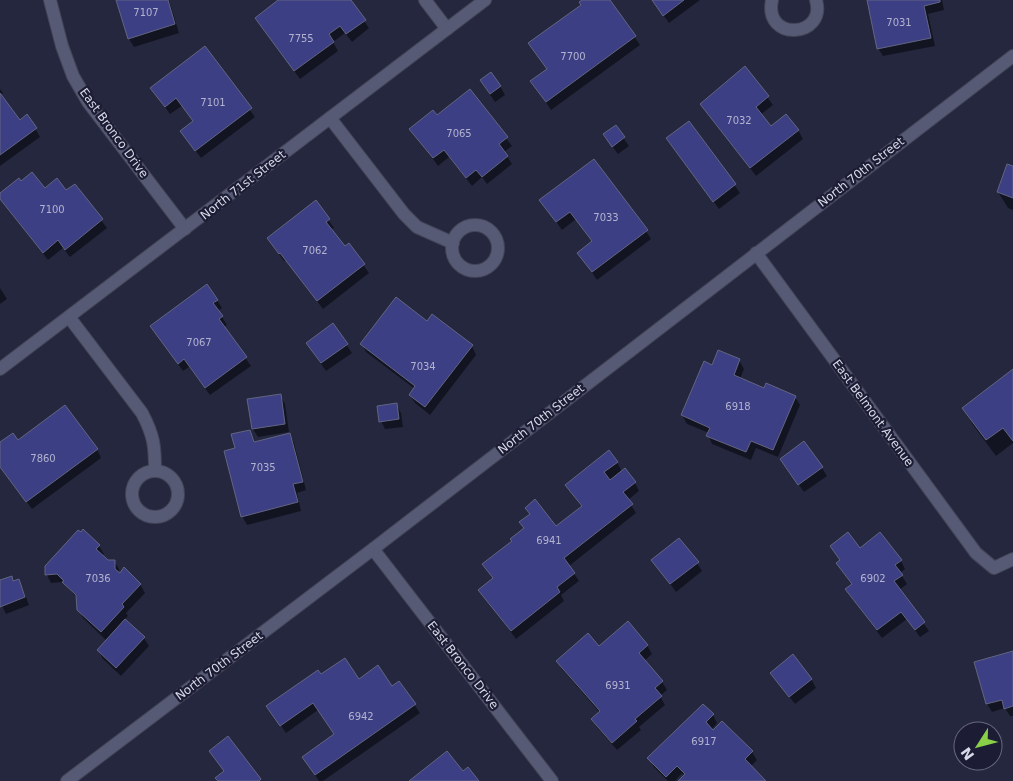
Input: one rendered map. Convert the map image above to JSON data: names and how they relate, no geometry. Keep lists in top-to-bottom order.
{
  "streets": {
    "street": [
      "East Bronco Drive",
      "North 70th Street",
      "North 71st Street",
      "East Belmont Avenue"
    ]
  },
  "crossings": [
    ["East Bronco Drive", "North 70th Street"],
    ["East Bronco Drive", "North 71st Street"],
    ["North 70th Street", "East Belmont Avenue"]
  ],
  "house_numbers": [
    "7107",
    "7031",
    "7755",
    "7700",
    "7101",
    "7032",
    "7065",
    "7100",
    "7033",
    "7062",
    "7067",
    "7034",
    "6918",
    "7860",
    "7035",
    "6941",
    "7036",
    "6902",
    "6931",
    "6942",
    "6917"
  ],
  "north": "bottom left"
}
